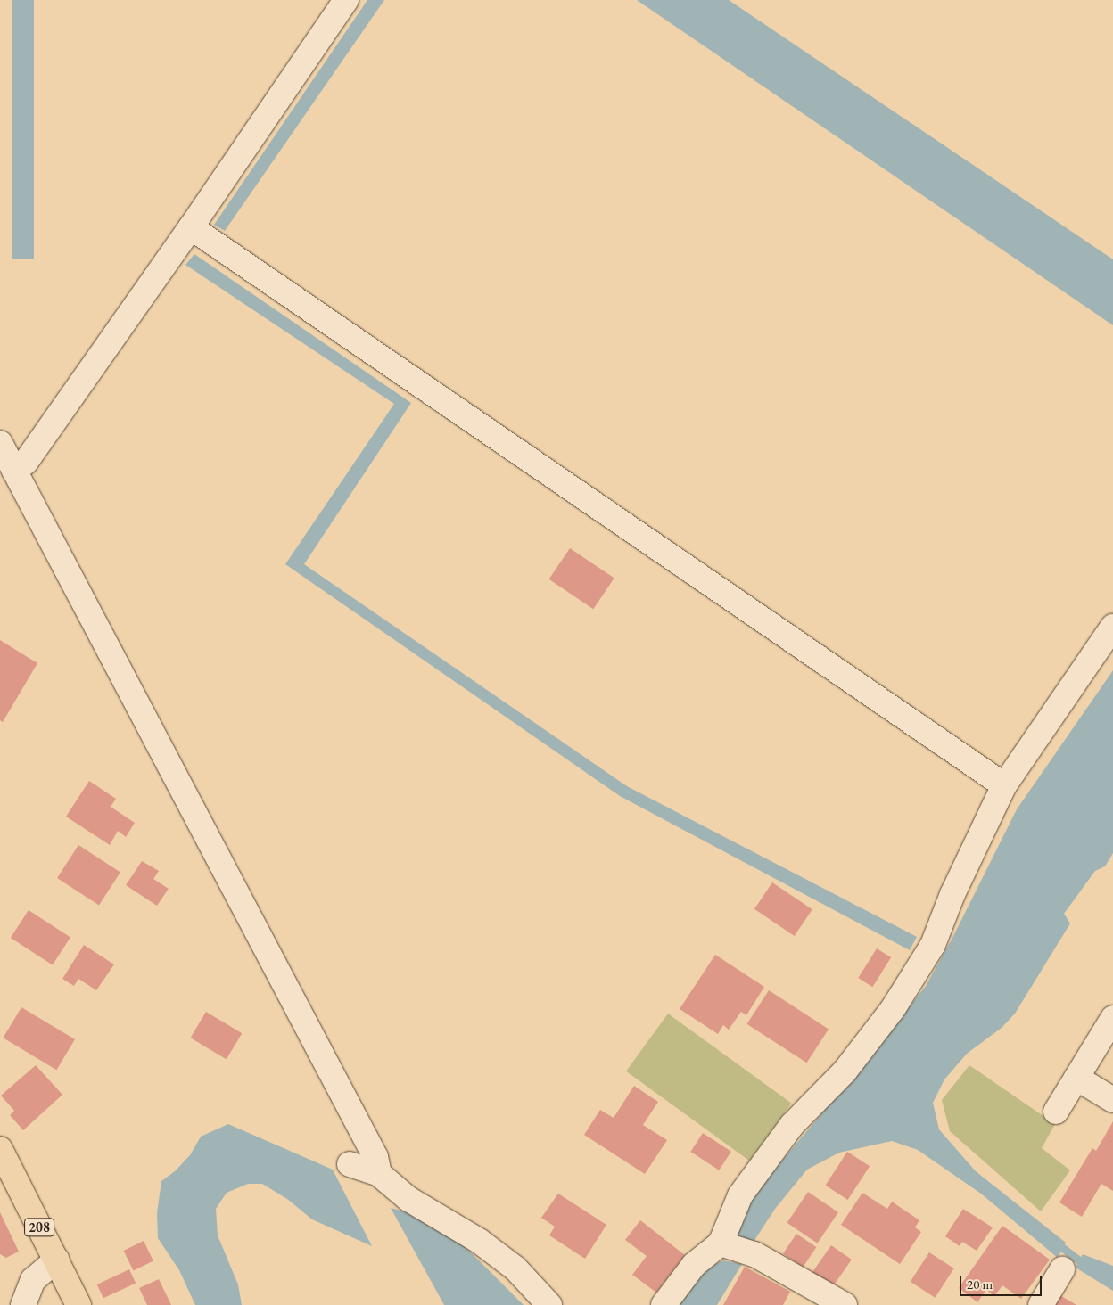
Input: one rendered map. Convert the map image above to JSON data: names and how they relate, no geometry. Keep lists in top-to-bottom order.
{
  "streets": {
    "highway": ["208"]
  },
  "scale_bar": "20 m"
}
